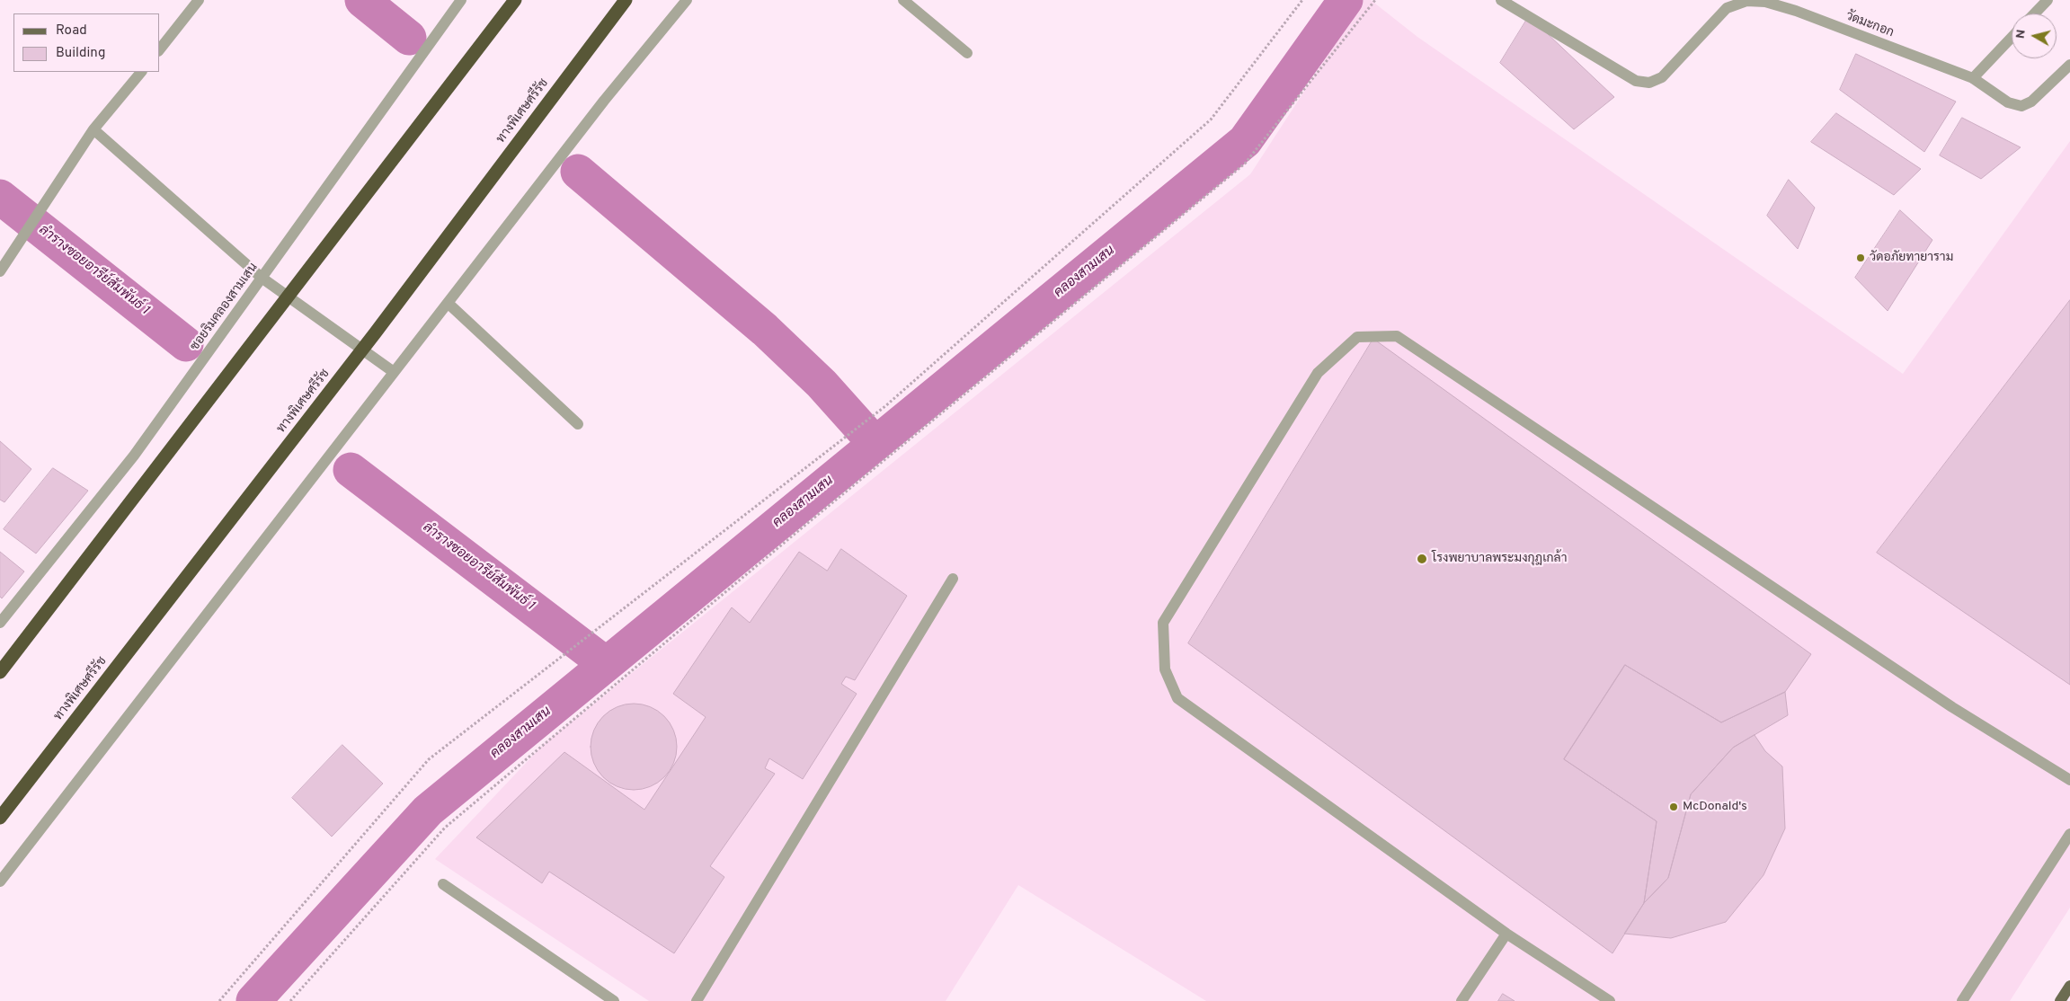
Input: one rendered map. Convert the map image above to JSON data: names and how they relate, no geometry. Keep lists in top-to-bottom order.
{
  "streets": {
    "highway": ["ทางพิเศษศรีรัช"],
    "street": ["วัดมะกอก", "ซอยริมคลองสามเสน"]
  },
  "water": ["ลำรางซอยอารีย์สัมพันธ์ 1", "คลองสามเสน"],
  "places": ["วัดอภัยทายาราม", "โรงพยาบาลพระมงกุฎเกล้า", "McDonald's"],
  "legend": ["Road", "Building"],
  "north": "left"
}
